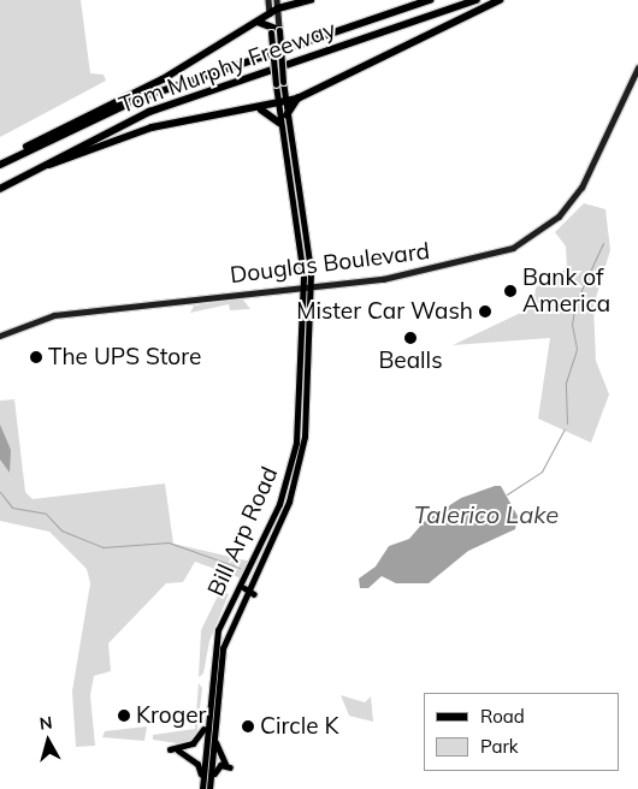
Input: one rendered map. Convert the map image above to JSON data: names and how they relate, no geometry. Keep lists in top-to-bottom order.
{
  "streets": {
    "highway": ["Tom Murphy Freeway"],
    "main road": ["Douglas Boulevard", "Bill Arp Road"]
  },
  "crossings": [
    ["Douglas Boulevard", "Bill Arp Road"]
  ],
  "water": ["Talerico Lake"],
  "places": [
    "Bank of America",
    "Mister Car Wash",
    "Bealls",
    "The UPS Store",
    "Kroger",
    "Circle K"
  ],
  "legend": ["Road", "Park"],
  "north": "top"
}
